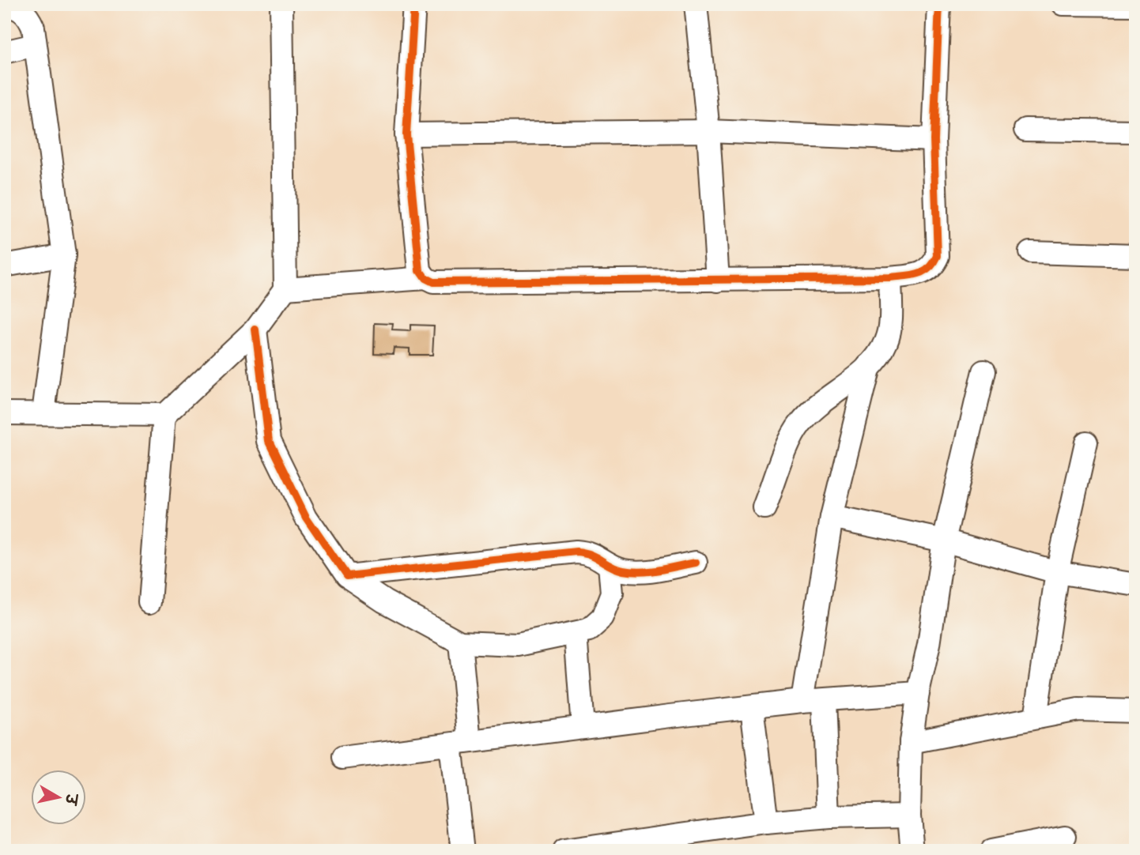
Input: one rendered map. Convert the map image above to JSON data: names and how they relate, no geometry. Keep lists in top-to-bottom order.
{
  "north": "right"
}
